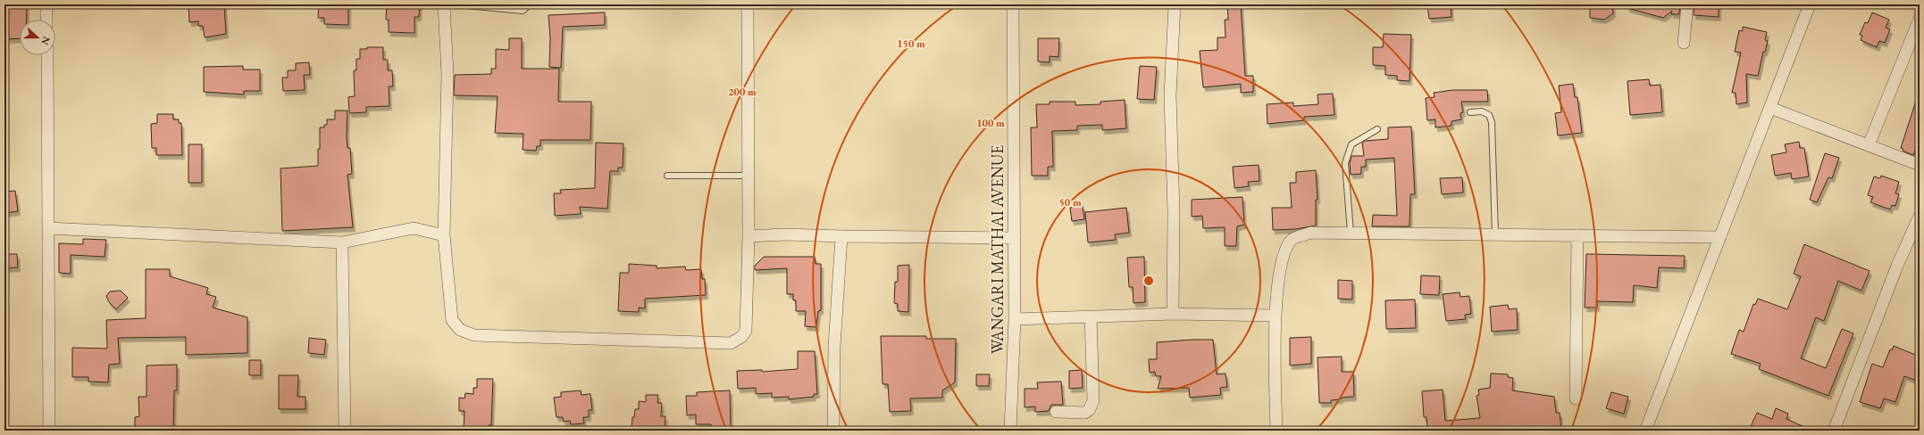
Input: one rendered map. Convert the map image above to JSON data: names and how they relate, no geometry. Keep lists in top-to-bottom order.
{
  "streets": {
    "street": ["WANGARI MATHAI AVENUE"]
  },
  "north": "right",
  "rings": [
    "150 m",
    "200 m",
    "100 m",
    "50 m"
  ]
}
